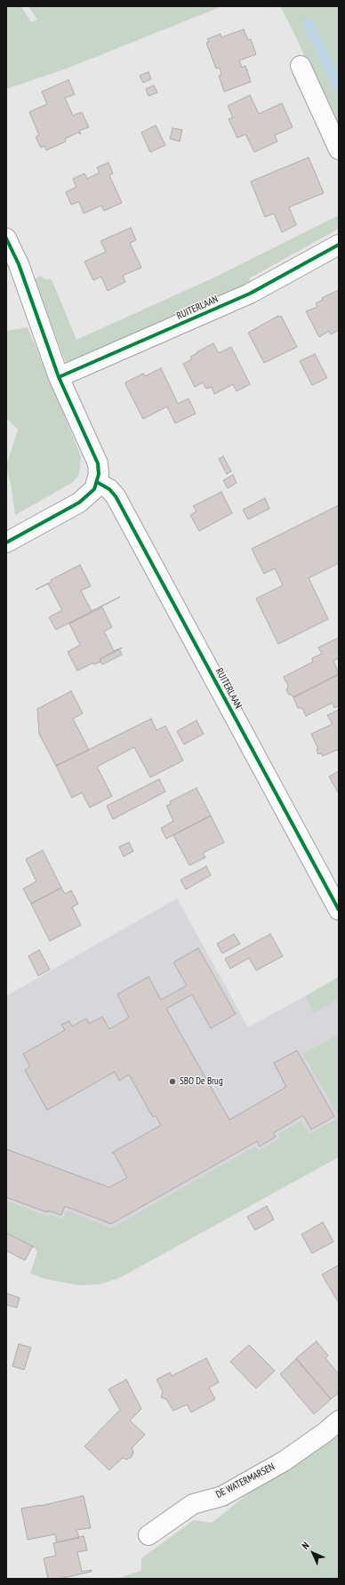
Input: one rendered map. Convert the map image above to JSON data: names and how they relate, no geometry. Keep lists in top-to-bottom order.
{
  "streets": {
    "street": ["RUITERLAAN", "DE WATERMARSEN"]
  },
  "places": ["SBO De Brug"],
  "north": "top left"
}
